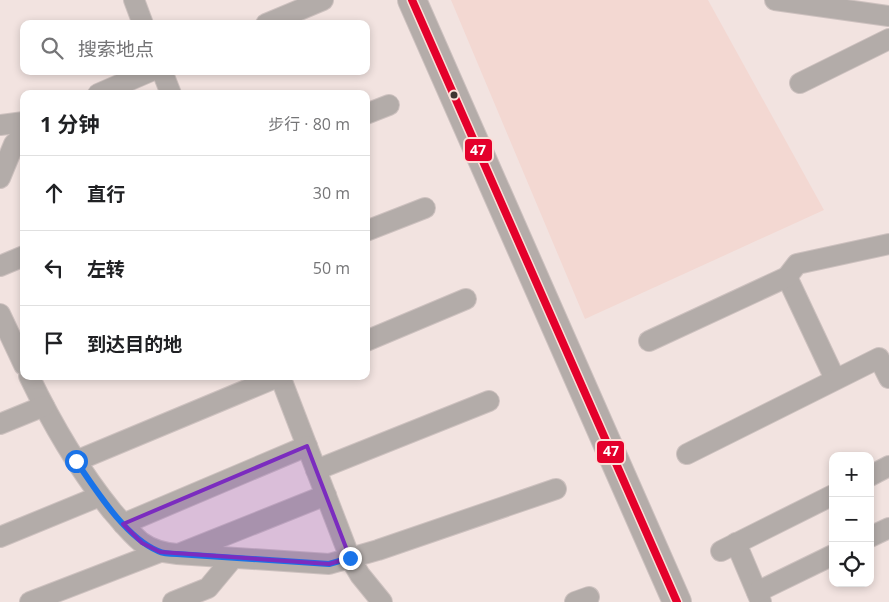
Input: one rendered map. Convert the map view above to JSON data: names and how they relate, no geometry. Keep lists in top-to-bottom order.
{
  "lines": ["transit line 47"],
  "page": {
    "search": "搜索地点",
    "heading": ["1 分钟", "步行 · 80 m"],
    "list": [
      ["直行", "30 m"],
      ["左转", "50 m"],
      "到达目的地"
    ],
    "map_buttons": ["+", "−"]
  }
}
